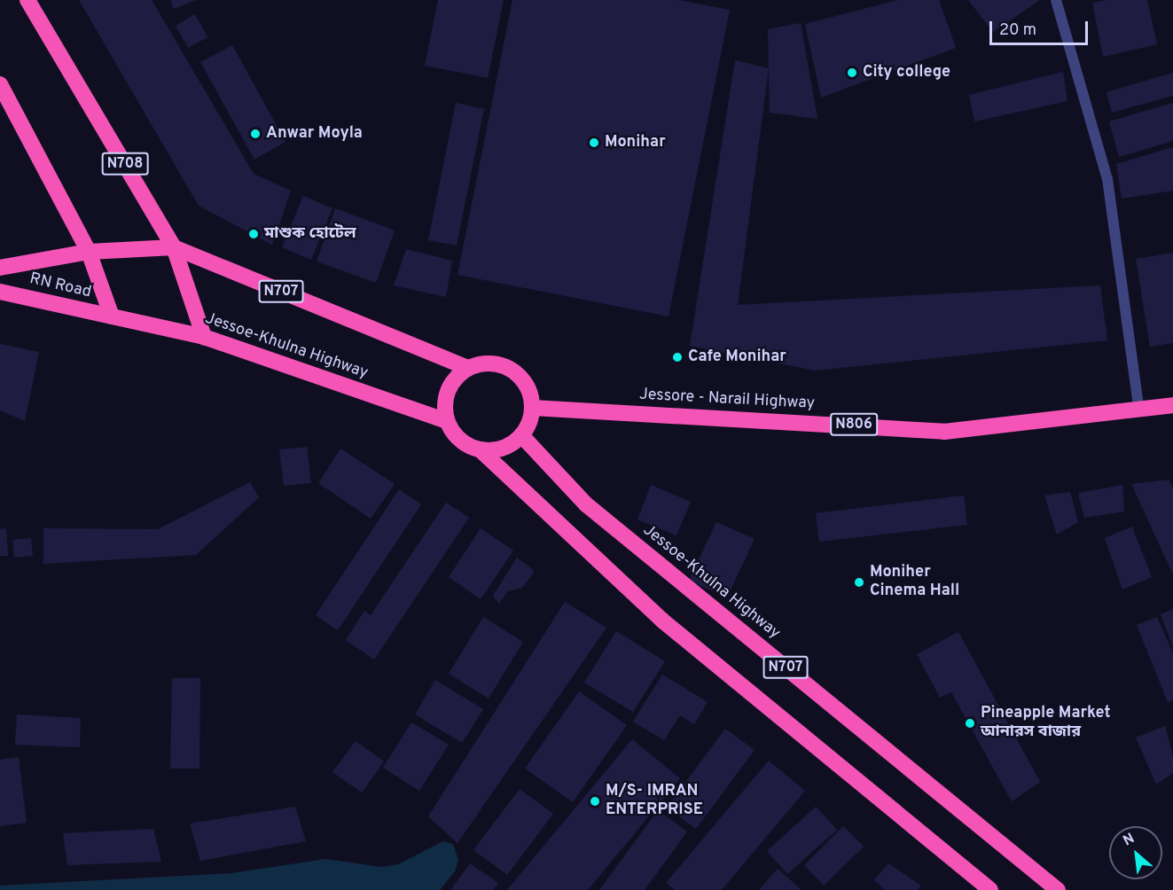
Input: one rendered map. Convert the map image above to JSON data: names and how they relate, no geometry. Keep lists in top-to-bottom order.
{
  "streets": {
    "highway": [
      "N708",
      "RN Road",
      "N707",
      "Jessoe-Khulna Highway",
      "Jessore - Narail Highway",
      "N806"
    ]
  },
  "crossings": [
    ["N708", "N707"],
    ["N708", "Jessoe-Khulna Highway"],
    ["RN Road", "N707"],
    ["RN Road", "Jessoe-Khulna Highway"],
    ["N707", "Jessoe-Khulna Highway"],
    ["N707", "Jessore - Narail Highway"],
    ["Jessoe-Khulna Highway", "Jessore - Narail Highway"]
  ],
  "places": [
    "City college",
    "Anwar Moyla",
    "Monihar",
    "মাশুক হোটেল",
    "Cafe Monihar",
    "Moniher Cinema Hall",
    "Pineapple Market আনারস বাজার",
    "M/S- IMRAN ENTERPRISE"
  ],
  "scale_bar": "20 m",
  "north": "top left"
}
